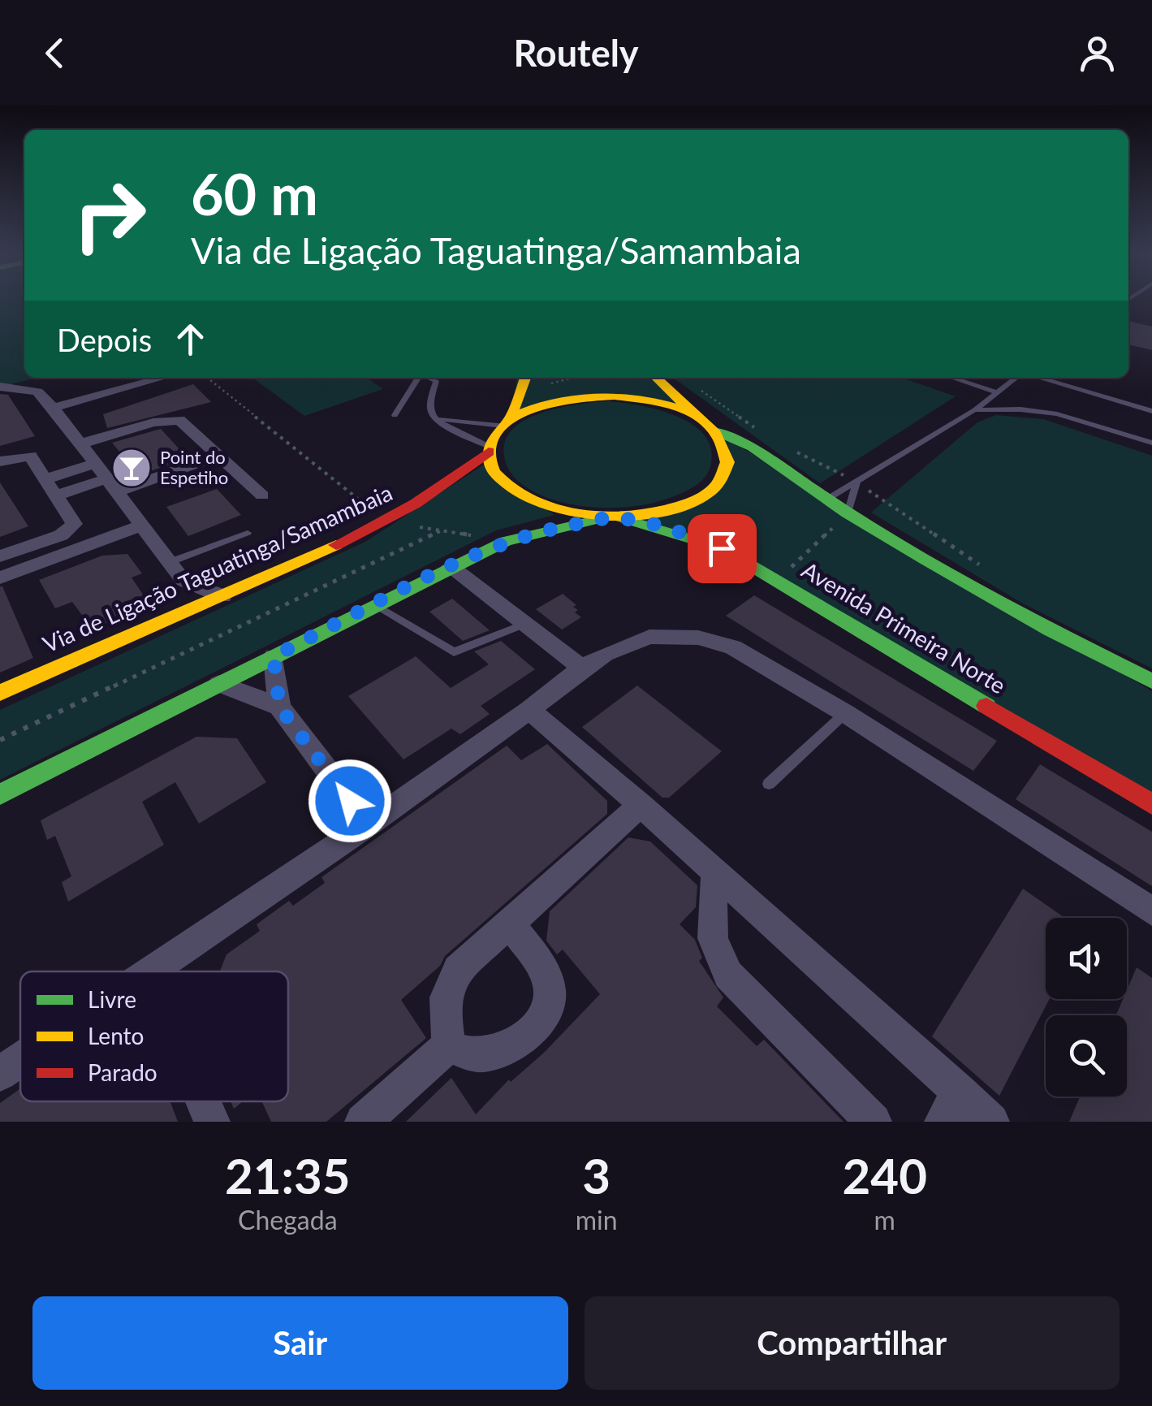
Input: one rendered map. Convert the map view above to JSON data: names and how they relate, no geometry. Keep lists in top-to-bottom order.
{
  "streets": {
    "main road": ["Via de Ligação Taguatinga/Samambaia", "Avenida Primeira Norte"]
  },
  "places": {
    "bar": ["Point do Espetiho"]
  },
  "legend": ["Livre", "Lento", "Parado"],
  "page": {
    "header": "Routely",
    "turn": ["60 m", "Via de Ligação Taguatinga/Samambaia"],
    "then": "Depois",
    "eta": [
      "21:35",
      "Chegada",
      "3",
      "min",
      "240",
      "m"
    ],
    "buttons": ["Sair", "Compartilhar"]
  }
}
